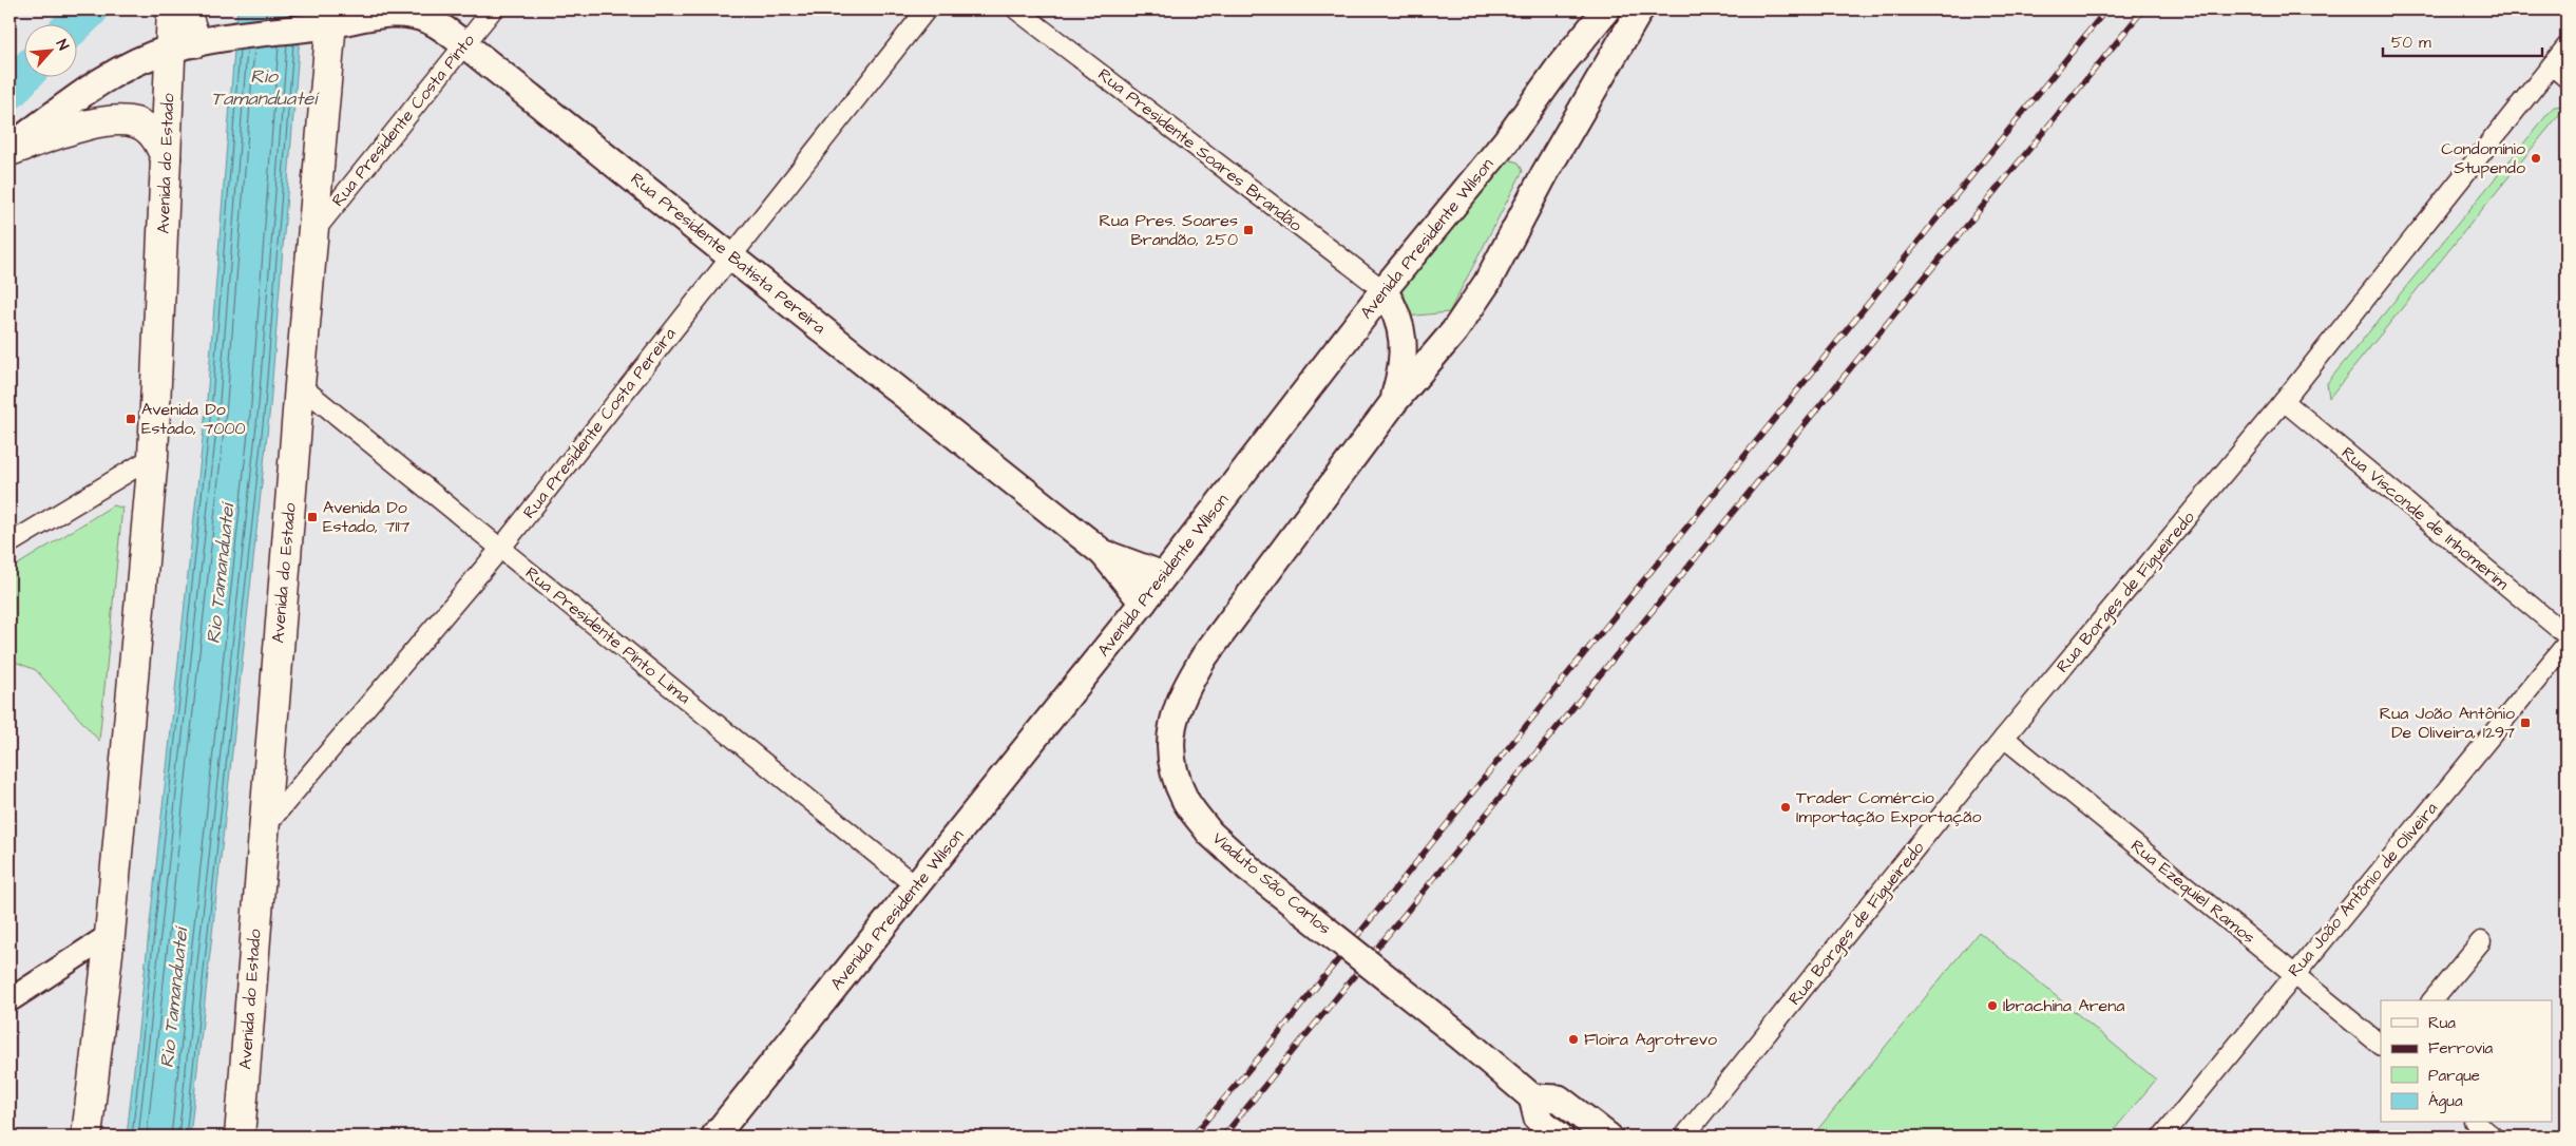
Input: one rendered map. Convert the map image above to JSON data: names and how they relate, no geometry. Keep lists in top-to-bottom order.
{
  "streets": {
    "highway": ["Avenida do Estado"],
    "main road": ["Avenida Presidente Wilson", "Rua Presidente Batista Pereira", "Viaduto São Carlos"],
    "street": [
      "Rua Presidente Costa Pinto",
      "Rua Presidente Soares Brandão",
      "Rua Presidente Costa Pereira",
      "Rua Visconde de Inhomerim",
      "Rua Borges de Figueiredo",
      "Rua Presidente Pinto Lima",
      "Rua João Antônio de Oliveira",
      "Rua Ezequiel Ramos"
    ]
  },
  "crossings": [
    ["Rua Presidente Costa Pinto", "Avenida do Estado"],
    ["Rua Presidente Costa Pinto", "Rua Presidente Batista Pereira"],
    ["Rua Presidente Soares Brandão", "Avenida Presidente Wilson"],
    ["Avenida do Estado", "Rua Presidente Batista Pereira"],
    ["Avenida do Estado", "Rua Presidente Costa Pereira"],
    ["Avenida do Estado", "Rua Presidente Pinto Lima"],
    ["Avenida Presidente Wilson", "Rua Presidente Batista Pereira"],
    ["Avenida Presidente Wilson", "Rua Presidente Pinto Lima"],
    ["Rua Presidente Batista Pereira", "Rua Presidente Costa Pereira"],
    ["Rua Presidente Costa Pereira", "Rua Presidente Pinto Lima"],
    ["Rua Visconde de Inhomerim", "Rua Borges de Figueiredo"],
    ["Rua Borges de Figueiredo", "Rua Ezequiel Ramos"],
    ["Rua João Antônio de Oliveira", "Rua Ezequiel Ramos"]
  ],
  "water": ["Rio Tamanduateí"],
  "places": {
    "other": [
      "Condomínio Stupendo",
      "Trader Comércio Importação Exportação",
      "Ibrachina Arena",
      "Floira Agrotrevo"
    ],
    "transit": [
      "Rua Pres. Soares Brandão, 250",
      "Avenida Do Estado, 7000",
      "Avenida Do Estado, 7117",
      "Rua João Antônio De Oliveira, 1297"
    ]
  },
  "legend": [
    "Rua",
    "Ferrovia",
    "Parque",
    "Água"
  ],
  "scale_bar": "50 m",
  "north": "top right"
}
